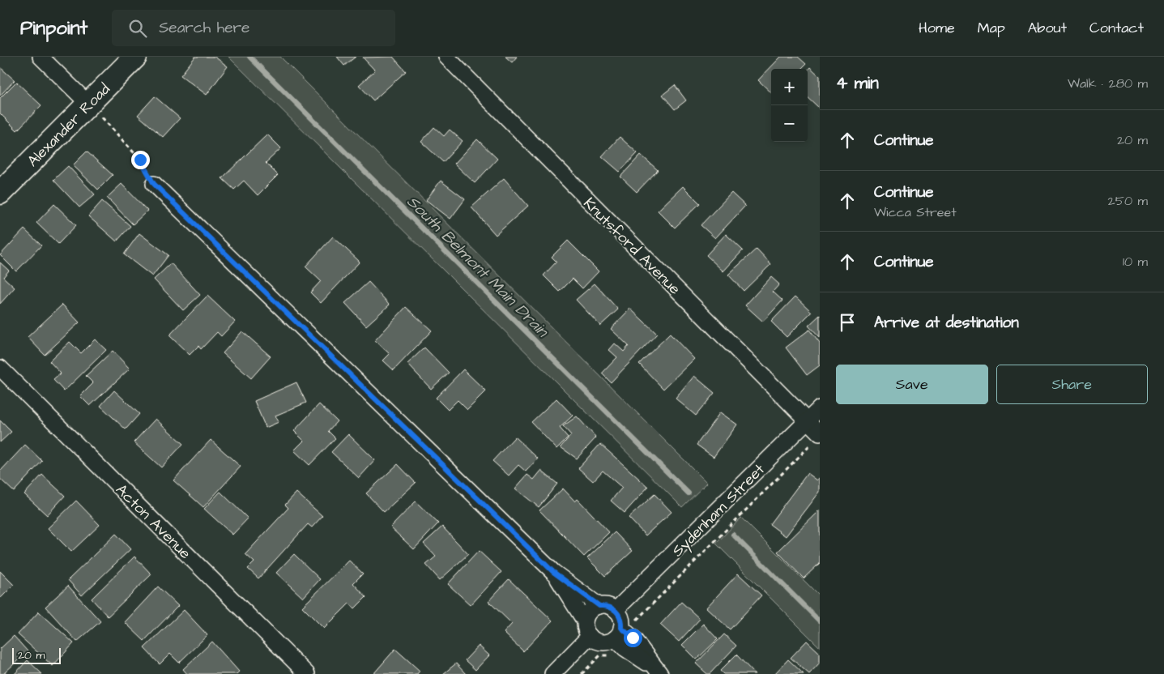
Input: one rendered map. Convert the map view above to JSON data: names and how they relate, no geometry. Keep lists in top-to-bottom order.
{
  "streets": {
    "main road": ["Alexander Road"],
    "street": ["Knutsford Avenue", "Sydenham Street", "Acton Avenue"]
  },
  "crossings": [
    ["Knutsford Avenue", "Sydenham Street"]
  ],
  "water": ["South Belmont Main Drain"],
  "scale_bar": "20 m",
  "page": {
    "header": "Pinpoint",
    "search": "Search here",
    "nav": [
      "Home",
      "Map",
      "About",
      "Contact"
    ],
    "heading": ["4 min", "Walk · 280 m"],
    "map_buttons": ["+", "−"],
    "list": [
      ["Continue", "20 m"],
      ["Continue", "Wicca Street", "250 m"],
      ["Continue", "10 m"],
      "Arrive at destination"
    ],
    "buttons": ["Save", "Share"],
    "scale": "20 m"
  }
}
